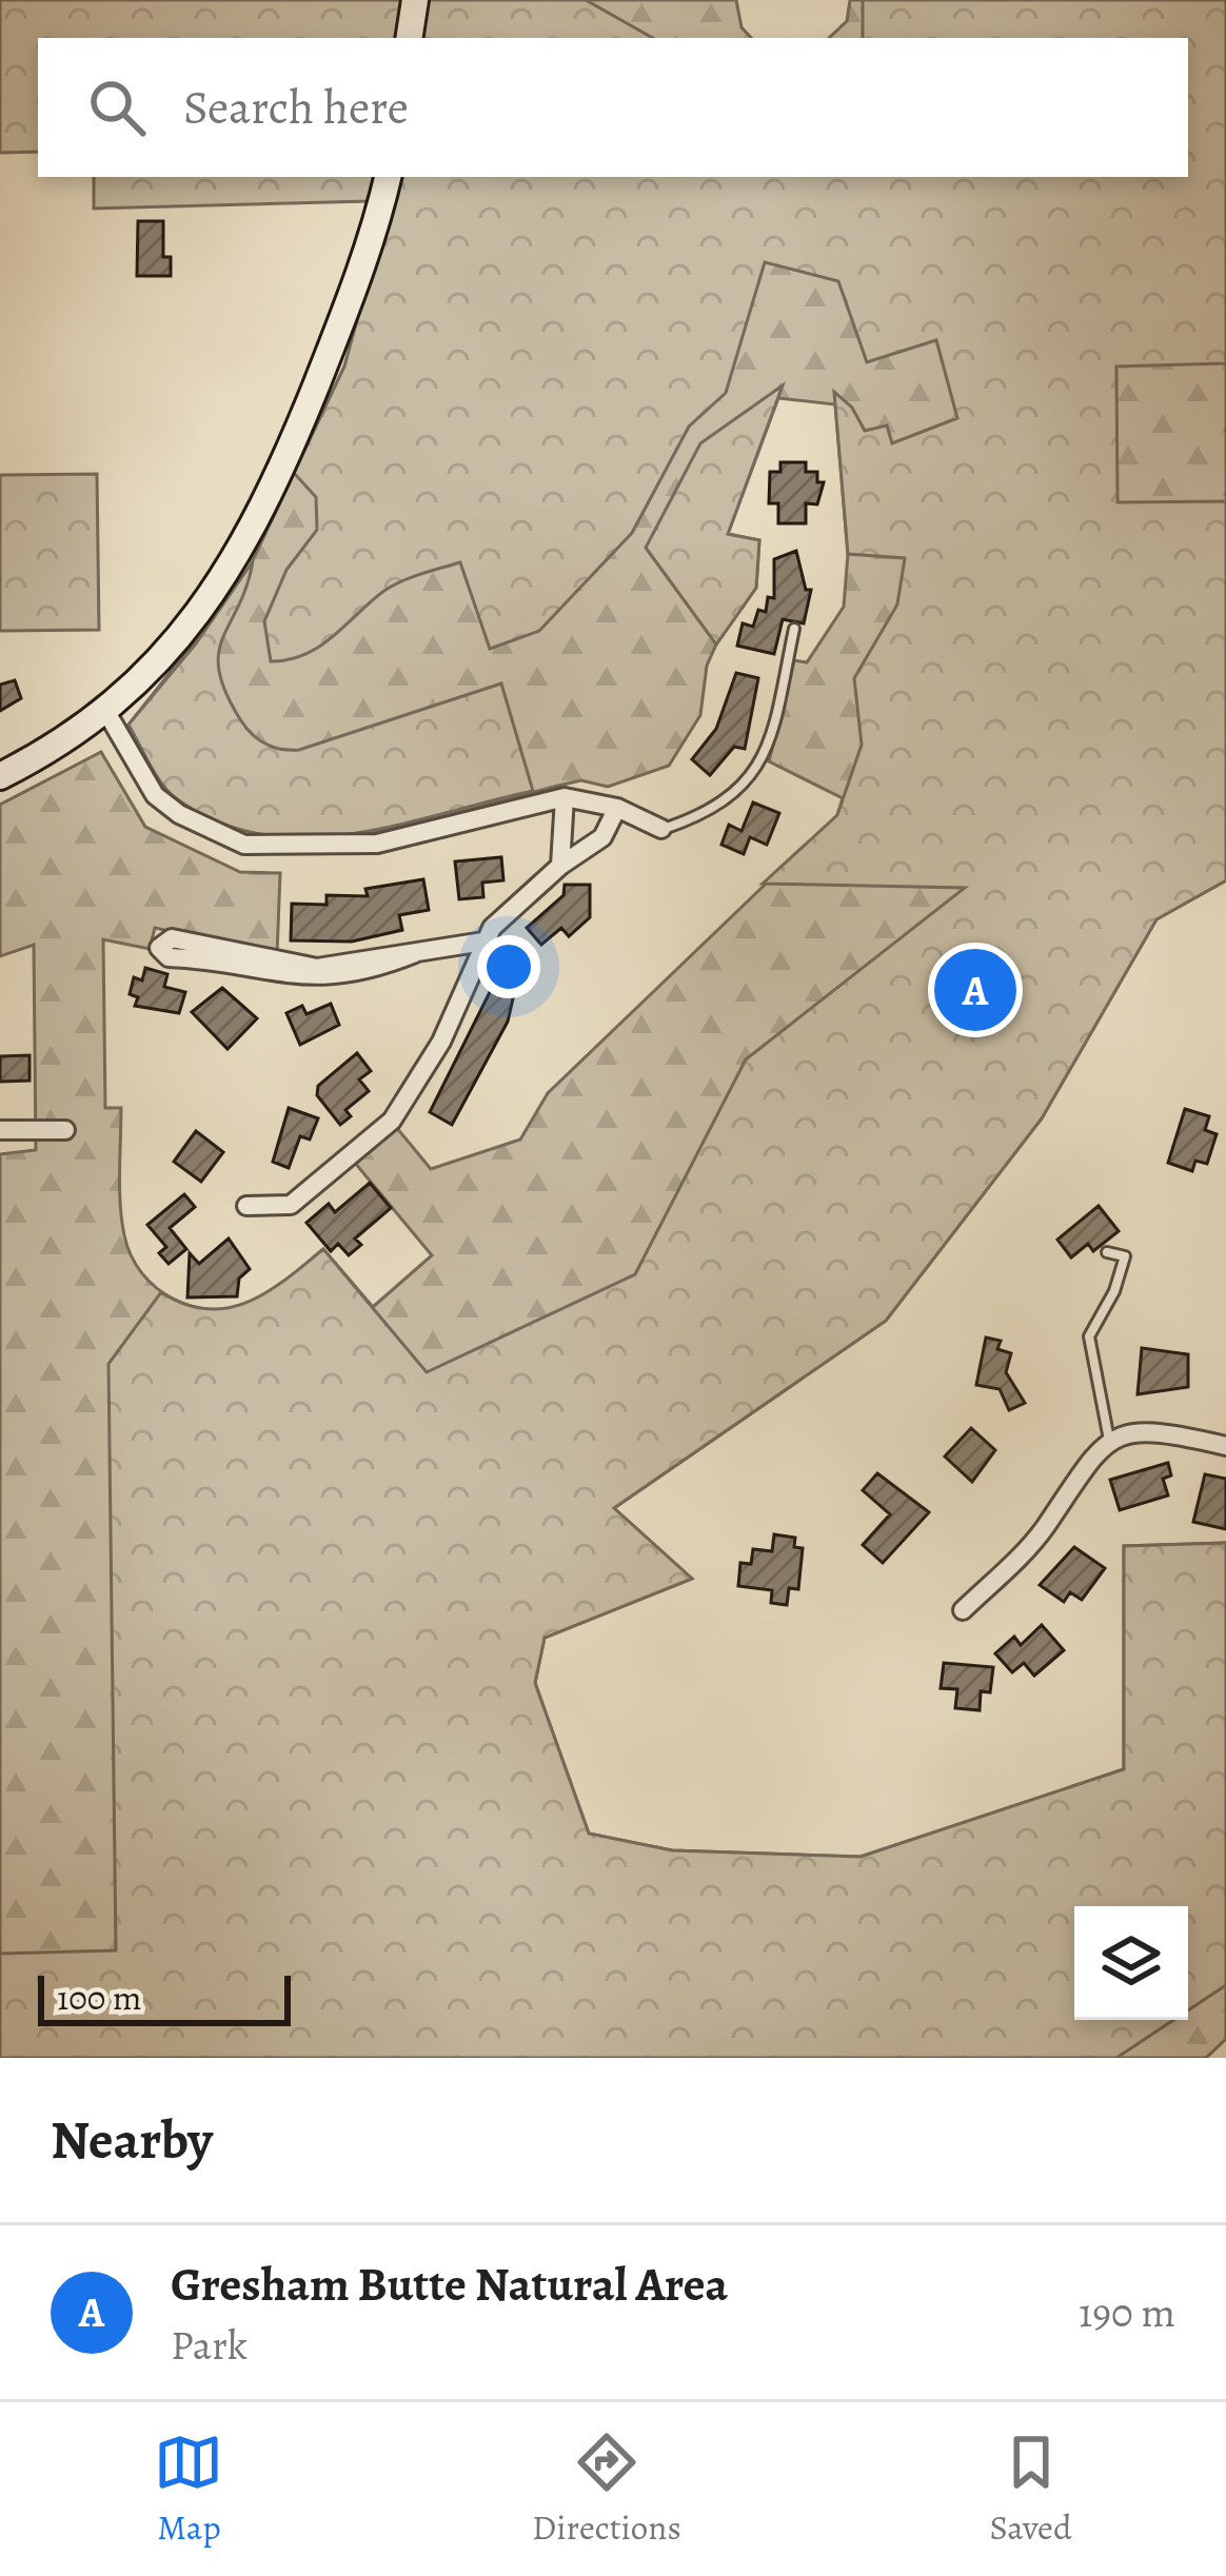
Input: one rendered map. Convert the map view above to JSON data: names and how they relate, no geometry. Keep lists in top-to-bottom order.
{
  "scale_bar": "100 m",
  "page": {
    "search": "Search here",
    "pins": "A",
    "scale": "100 m",
    "heading": "Nearby",
    "list": [
      {
        "mark": "A",
        "name": "Gresham Butte Natural Area",
        "note": "Park",
        "value": "190 m"
      }
    ],
    "nav": ["Map", "Directions", "Saved"]
  }
}
